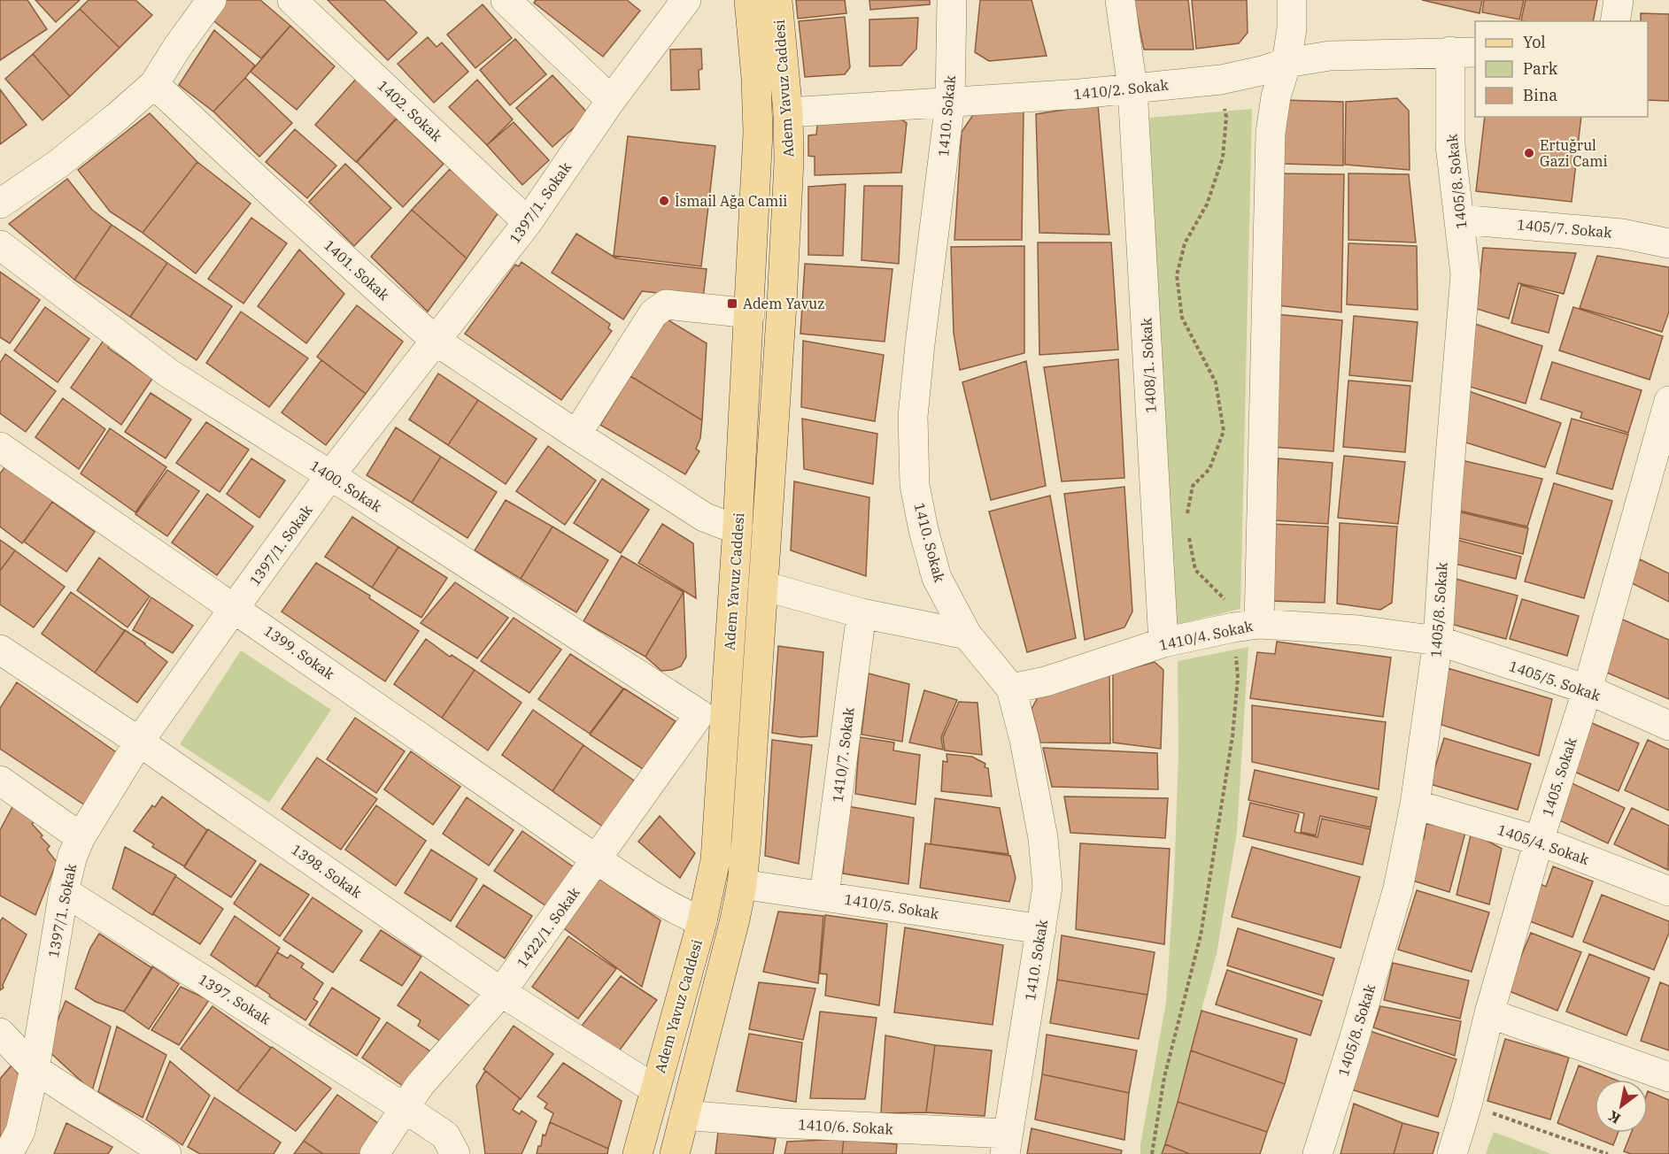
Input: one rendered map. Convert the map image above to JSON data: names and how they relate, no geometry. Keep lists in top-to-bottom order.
{
  "streets": {
    "main road": ["Adem Yavuz Caddesi"],
    "street": [
      "1410/2. Sokak",
      "1402. Sokak",
      "1410. Sokak",
      "1405/8. Sokak",
      "1397/1. Sokak",
      "1405/7. Sokak",
      "1401. Sokak",
      "1408/1. Sokak",
      "1400. Sokak",
      "1410/4. Sokak",
      "1399. Sokak",
      "1405/5. Sokak",
      "1410/7. Sokak",
      "1405. Sokak",
      "1405/4. Sokak",
      "1398. Sokak",
      "1410/5. Sokak",
      "1422/1. Sokak",
      "1397. Sokak",
      "1410/6. Sokak"
    ]
  },
  "crossings": [
    ["Adem Yavuz Caddesi", "1410/2. Sokak"],
    ["Adem Yavuz Caddesi", "1401. Sokak"],
    ["Adem Yavuz Caddesi", "1400. Sokak"],
    ["Adem Yavuz Caddesi", "1399. Sokak"],
    ["Adem Yavuz Caddesi", "1398. Sokak"],
    ["Adem Yavuz Caddesi", "1410/5. Sokak"],
    ["Adem Yavuz Caddesi", "1422/1. Sokak"],
    ["Adem Yavuz Caddesi", "1410/6. Sokak"],
    ["1410/2. Sokak", "1410. Sokak"],
    ["1410/2. Sokak", "1405/8. Sokak"],
    ["1410/2. Sokak", "1408/1. Sokak"],
    ["1402. Sokak", "1397/1. Sokak"],
    ["1410. Sokak", "1410/4. Sokak"],
    ["1410. Sokak", "1410/5. Sokak"],
    ["1410. Sokak", "1410/6. Sokak"],
    ["1405/8. Sokak", "1405/7. Sokak"],
    ["1405/8. Sokak", "1410/4. Sokak"],
    ["1405/8. Sokak", "1405/5. Sokak"],
    ["1405/8. Sokak", "1405/4. Sokak"],
    ["1397/1. Sokak", "1401. Sokak"],
    ["1397/1. Sokak", "1400. Sokak"],
    ["1397/1. Sokak", "1399. Sokak"],
    ["1397/1. Sokak", "1398. Sokak"],
    ["1397/1. Sokak", "1397. Sokak"],
    ["1408/1. Sokak", "1410/4. Sokak"],
    ["1400. Sokak", "1422/1. Sokak"],
    ["1410/4. Sokak", "1405/5. Sokak"],
    ["1399. Sokak", "1422/1. Sokak"],
    ["1405/5. Sokak", "1405. Sokak"],
    ["1410/7. Sokak", "1410/5. Sokak"],
    ["1405. Sokak", "1405/4. Sokak"],
    ["1398. Sokak", "1422/1. Sokak"],
    ["1422/1. Sokak", "1397. Sokak"]
  ],
  "places": {
    "other": ["Ertuğrul Gazi Cami", "İsmail Ağa Camii"],
    "transit": ["Adem Yavuz"]
  },
  "legend": ["Yol", "Park", "Bina"],
  "north": "bottom left"
}
